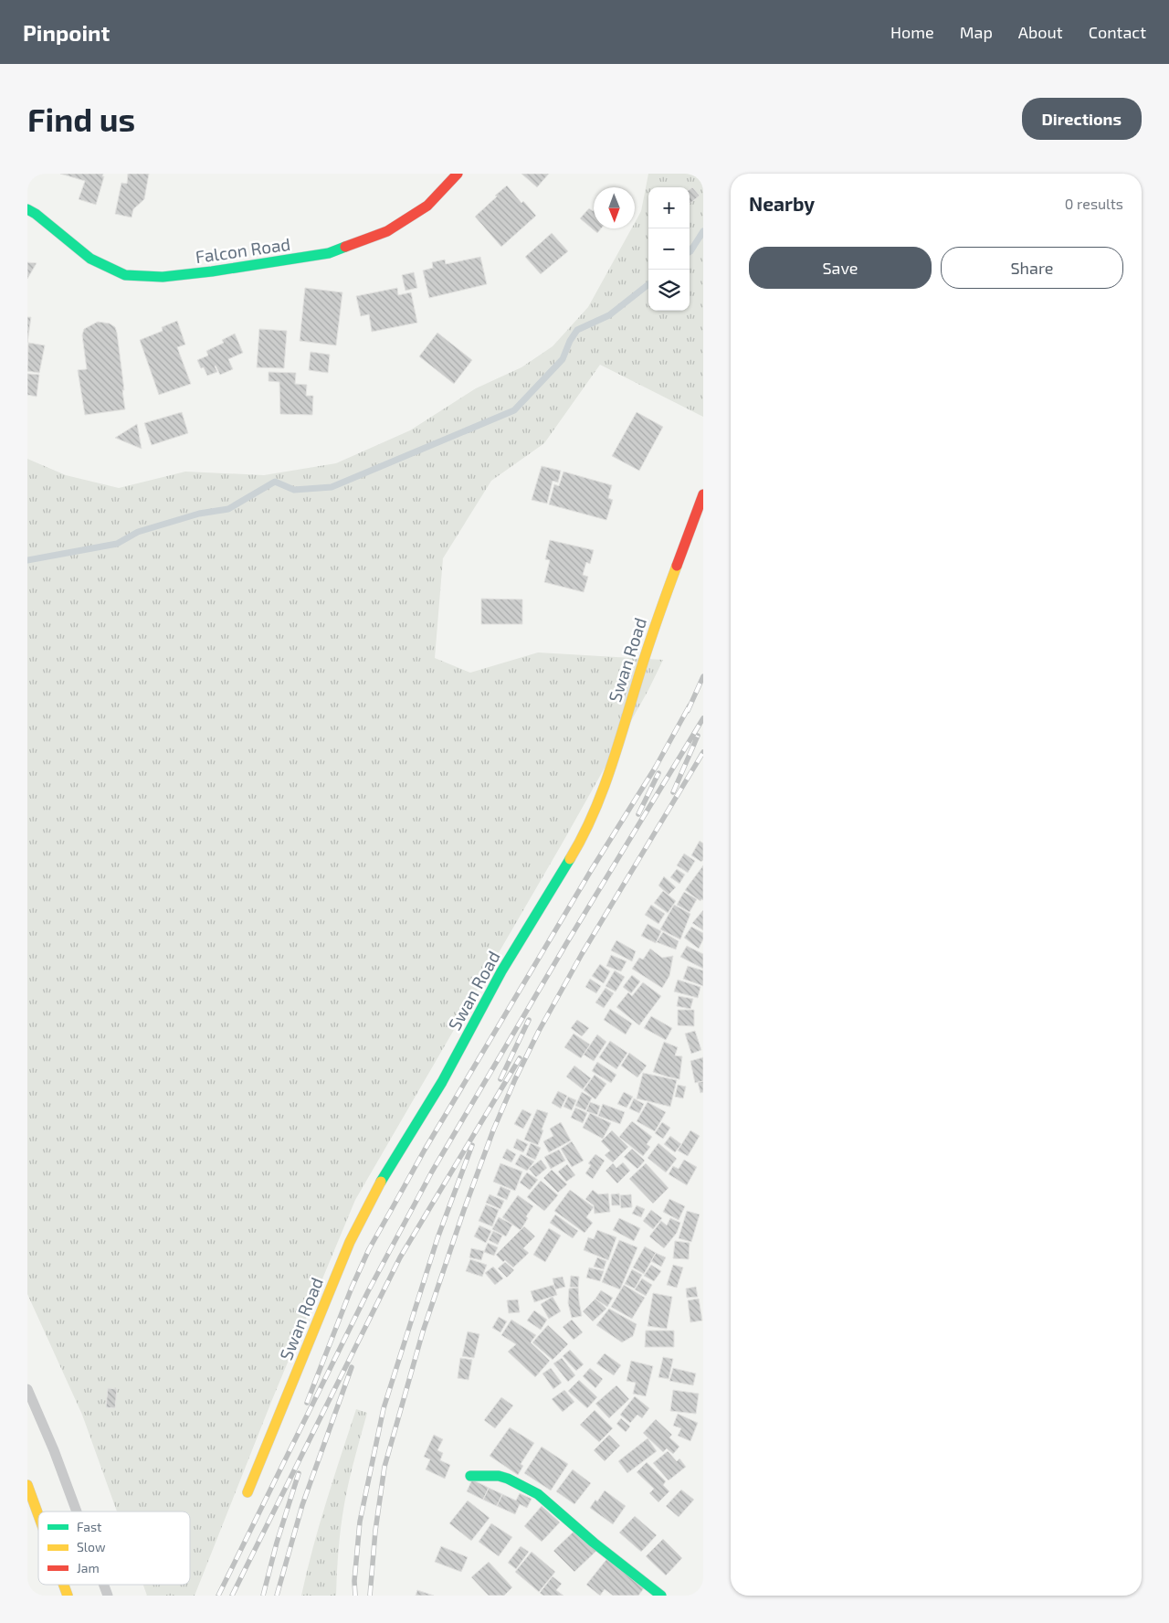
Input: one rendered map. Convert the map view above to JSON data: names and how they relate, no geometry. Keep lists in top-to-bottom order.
{
  "streets": {
    "street": ["Falcon Road", "Swan Road"]
  },
  "legend": ["Fast", "Slow", "Jam"],
  "north": "bottom",
  "page": {
    "header": "Pinpoint",
    "nav": [
      "Home",
      "Map",
      "About",
      "Contact"
    ],
    "buttons": [
      "Directions",
      ["Save", "Share"]
    ],
    "title": "Find us",
    "heading": ["Nearby", "0 results"],
    "map_buttons": ["+", "−"]
  }
}
